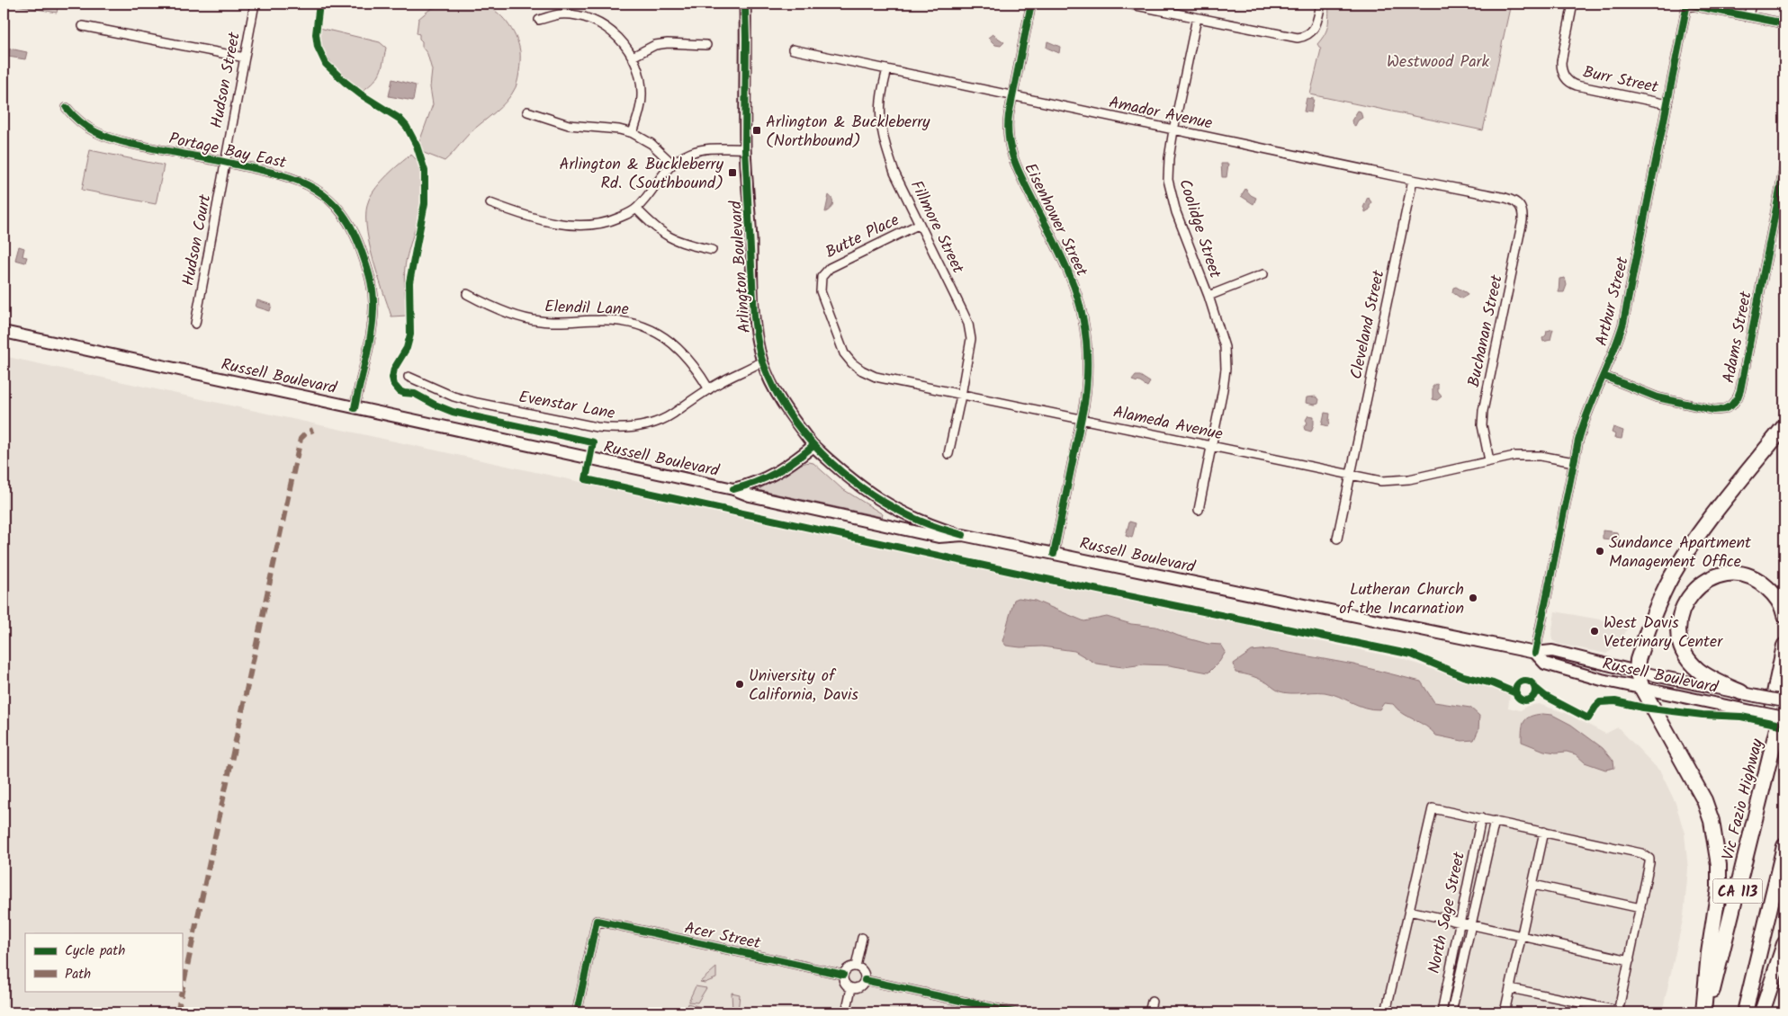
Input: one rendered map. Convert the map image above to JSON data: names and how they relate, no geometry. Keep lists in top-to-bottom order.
{
  "streets": {
    "highway": ["Vic Fazio Highway", "CA 113"],
    "main road": ["Arlington Boulevard", "Russell Boulevard"],
    "street": [
      "Burr Street",
      "Hudson Street",
      "Amador Avenue",
      "Portage Bay East",
      "Eisenhower Street",
      "Fillmore Street",
      "Coolidge Street",
      "Butte Place",
      "Hudson Court",
      "Arthur Street",
      "Elendil Lane",
      "Cleveland Street",
      "Buchanan Street",
      "Adams Street",
      "Evenstar Lane",
      "Alameda Avenue",
      "North Sage Street",
      "Acer Street"
    ]
  },
  "crossings": [
    ["Burr Street", "Arthur Street"],
    ["Hudson Street", "Portage Bay East"],
    ["Hudson Street", "Hudson Court"],
    ["Amador Avenue", "Eisenhower Street"],
    ["Amador Avenue", "Fillmore Street"],
    ["Amador Avenue", "Coolidge Street"],
    ["Amador Avenue", "Cleveland Street"],
    ["Amador Avenue", "Buchanan Street"],
    ["Portage Bay East", "Hudson Court"],
    ["Portage Bay East", "Russell Boulevard"],
    ["Eisenhower Street", "Russell Boulevard"],
    ["Eisenhower Street", "Alameda Avenue"],
    ["Fillmore Street", "Butte Place"],
    ["Fillmore Street", "Alameda Avenue"],
    ["Coolidge Street", "Alameda Avenue"],
    ["Butte Place", "Alameda Avenue"],
    ["Arlington Boulevard", "Russell Boulevard"],
    ["Arlington Boulevard", "Evenstar Lane"],
    ["Arthur Street", "Adams Street"],
    ["Arthur Street", "Russell Boulevard"],
    ["Arthur Street", "Alameda Avenue"],
    ["Elendil Lane", "Evenstar Lane"],
    ["Cleveland Street", "Alameda Avenue"],
    ["Buchanan Street", "Alameda Avenue"],
    ["Russell Boulevard", "Vic Fazio Highway"]
  ],
  "parks": ["Westwood Park"],
  "places": {
    "transit": ["Arlington & Buckleberry (Northbound)", "Arlington & Buckleberry Rd. (Southbound)"],
    "other": [
      "Sundance Apartment Management Office",
      "Lutheran Church of the Incarnation",
      "West Davis Veterinary Center",
      "University of California, Davis"
    ]
  },
  "legend": ["Cycle path", "Path"]
}
